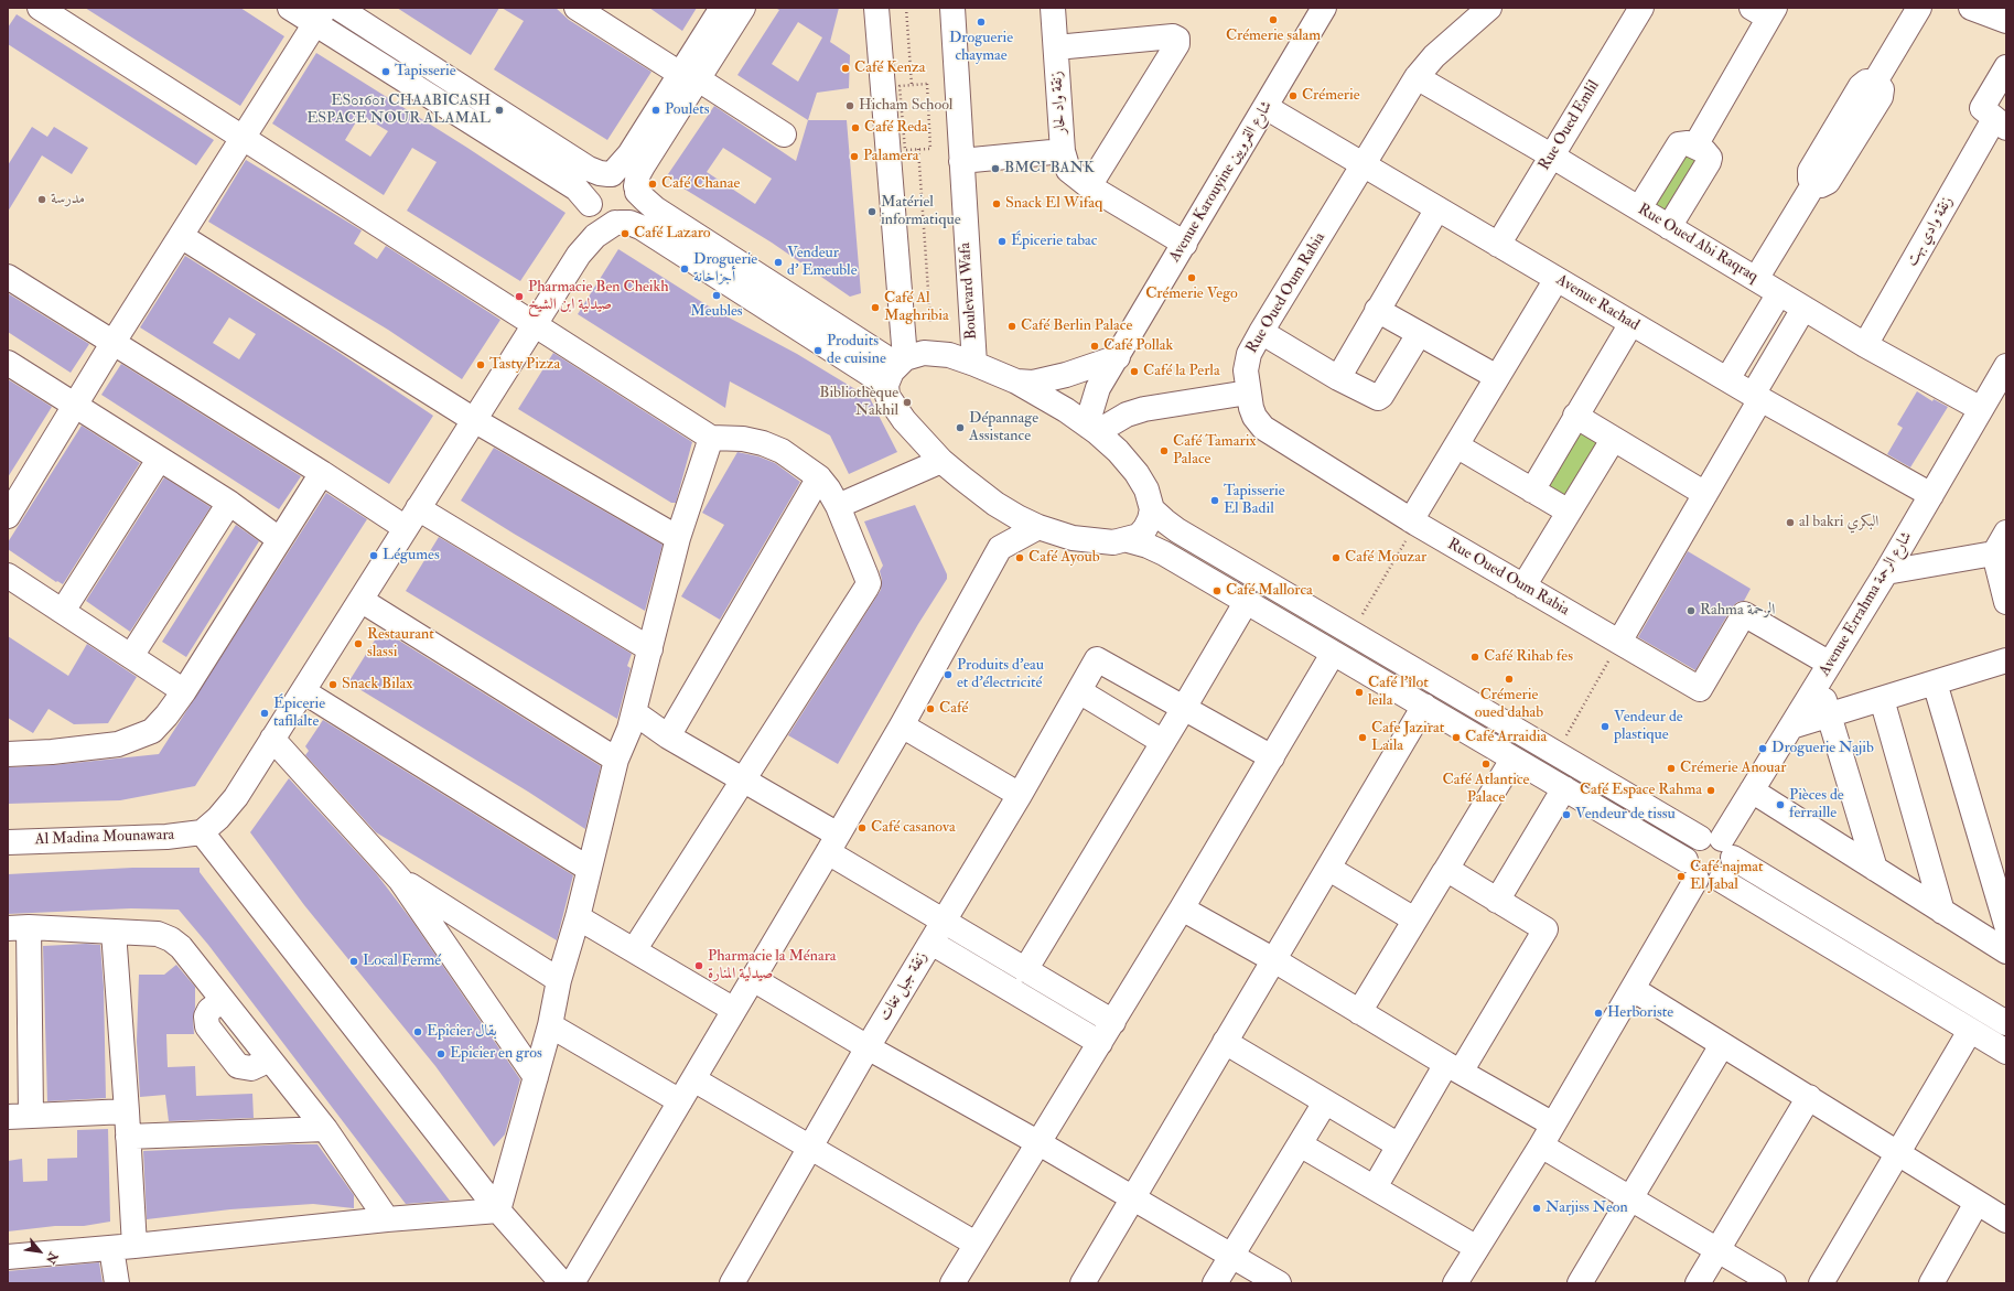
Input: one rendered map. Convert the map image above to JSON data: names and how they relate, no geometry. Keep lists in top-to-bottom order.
{
  "streets": {
    "street": [
      "زنقة واد لحار",
      "Rue Oued Emlil",
      "Avenue Karouyine شارع القرويين",
      "زنقة وادي بهت",
      "Rue Oued Abi Raqraq",
      "Boulevard Wafa",
      "Rue Oued Oum Rabia",
      "Avenue Rachad",
      "Avenue Errahma شارع الرحمة",
      "Al Madina Mounawara",
      "زنقة جبل تغات"
    ]
  },
  "crossings": [
    ["زنقة واد لحار", "Avenue Karouyine شارع القرويين"],
    ["Rue Oued Emlil", "Rue Oued Abi Raqraq"],
    ["Rue Oued Emlil", "Avenue Rachad"],
    ["Avenue Karouyine شارع القرويين", "Avenue Rachad"],
    ["زنقة وادي بهت", "Rue Oued Abi Raqraq"],
    ["Rue Oued Abi Raqraq", "Rue Oued Oum Rabia"],
    ["Rue Oued Abi Raqraq", "Avenue Errahma شارع الرحمة"],
    ["Rue Oued Oum Rabia", "Avenue Rachad"],
    ["Rue Oued Oum Rabia", "Avenue Errahma شارع الرحمة"],
    ["Avenue Rachad", "Avenue Errahma شارع الرحمة"]
  ],
  "places": [
    "Crémerie salam",
    "Droguerie chaymae",
    "Café Kenza",
    "Tapisserie",
    "Crémerie",
    "Hicham School",
    "ES01601 CHAABICASH ESPACE NOUR ALAMAL",
    "Poulets",
    "Café Reda",
    "Palamera",
    "BMCI BANK",
    "Café Chanae",
    "مدرسة",
    "Snack El Wifaq",
    "Matériel informatique",
    "Café Lazaro",
    "Épicerie tabac",
    "Vendeur d' Emeuble",
    "Droguerie أجزاخانة",
    "Crémerie Vego",
    "Meubles",
    "Pharmacie Ben Cheikh صيدلية ابن الشيخ",
    "Café Al Maghribia",
    "Café Berlin Palace",
    "Café Pollak",
    "Produits de cuisine",
    "Tasty Pizza",
    "Café la Perla",
    "Bibliothèque Nakhil",
    "Dépannage Assistance",
    "Café Tamarix Palace",
    "Tapisserie El Badil",
    "al bakri البكري",
    "Légumes",
    "Café Ayoub",
    "Café Mouzar",
    "Café Mallorca",
    "Rahma الرحمة",
    "Restaurant slassi",
    "Café Rihab fes",
    "Produits d'eau et d'électricité",
    "Crémerie oued dahab",
    "Snack Bilax",
    "Café l'îlot leila",
    "Café",
    "Épicerie tafilalte",
    "Vendeur de plastique",
    "Cafe Jazirat Laila",
    "Café Arraidia",
    "Droguerie Najib",
    "Café Atlantice Palace",
    "Crémerie Anouar",
    "Café Espace Rahma",
    "Pièces de ferraille",
    "Vendeur de tissu",
    "Café casanova",
    "Café najmat El Jabal",
    "Local Fermé",
    "Pharmacie la Ménara صيدلية المنارة",
    "Herboriste",
    "Epicier بقال",
    "Epicier en gros",
    "Narjiss Neon"
  ],
  "north": "bottom right"
}
